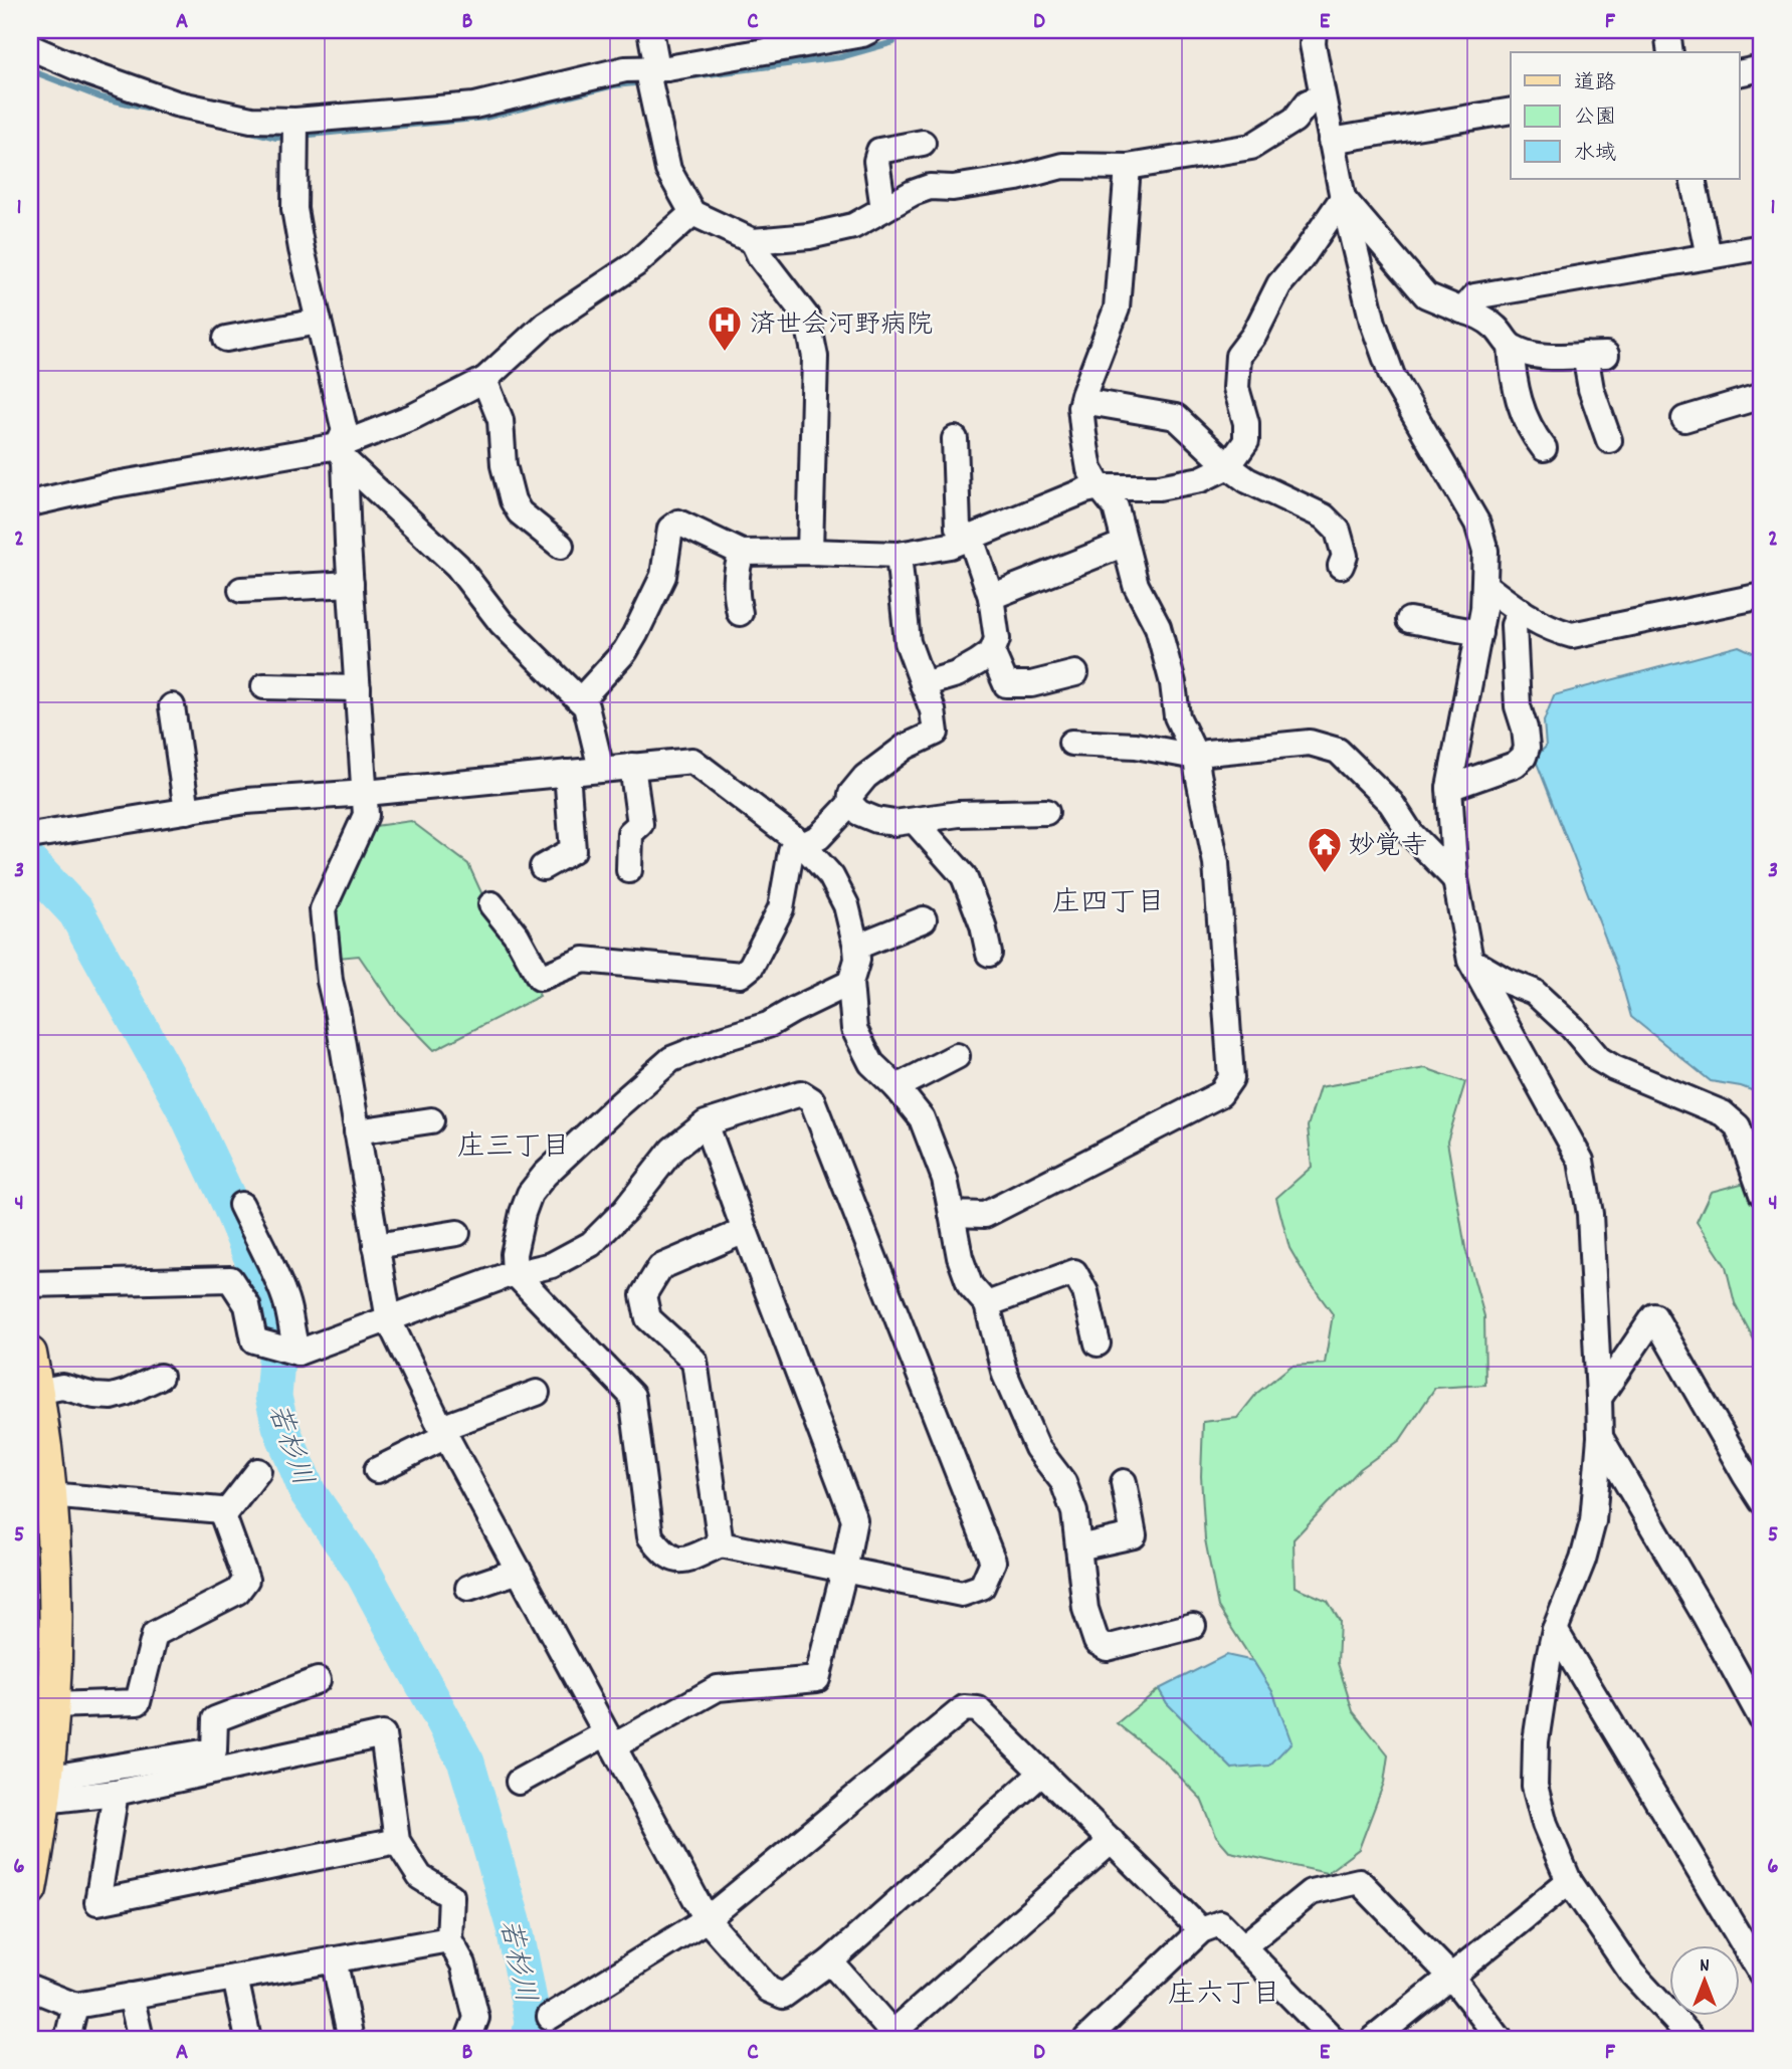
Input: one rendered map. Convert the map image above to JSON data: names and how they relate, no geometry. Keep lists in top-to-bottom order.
{
  "districts": ["庄四丁目", "庄三丁目", "庄六丁目"],
  "water": ["若杉川"],
  "places": {
    "hospital": ["済世会河野病院"],
    "temple": ["妙覚寺"]
  },
  "legend": ["道路", "公園", "水域"],
  "north": "top",
  "grid": {
    "columns": [
      "A",
      "B",
      "C",
      "D",
      "E",
      "F"
    ],
    "rows": [
      "1",
      "2",
      "3",
      "4",
      "5",
      "6"
    ]
  }
}
